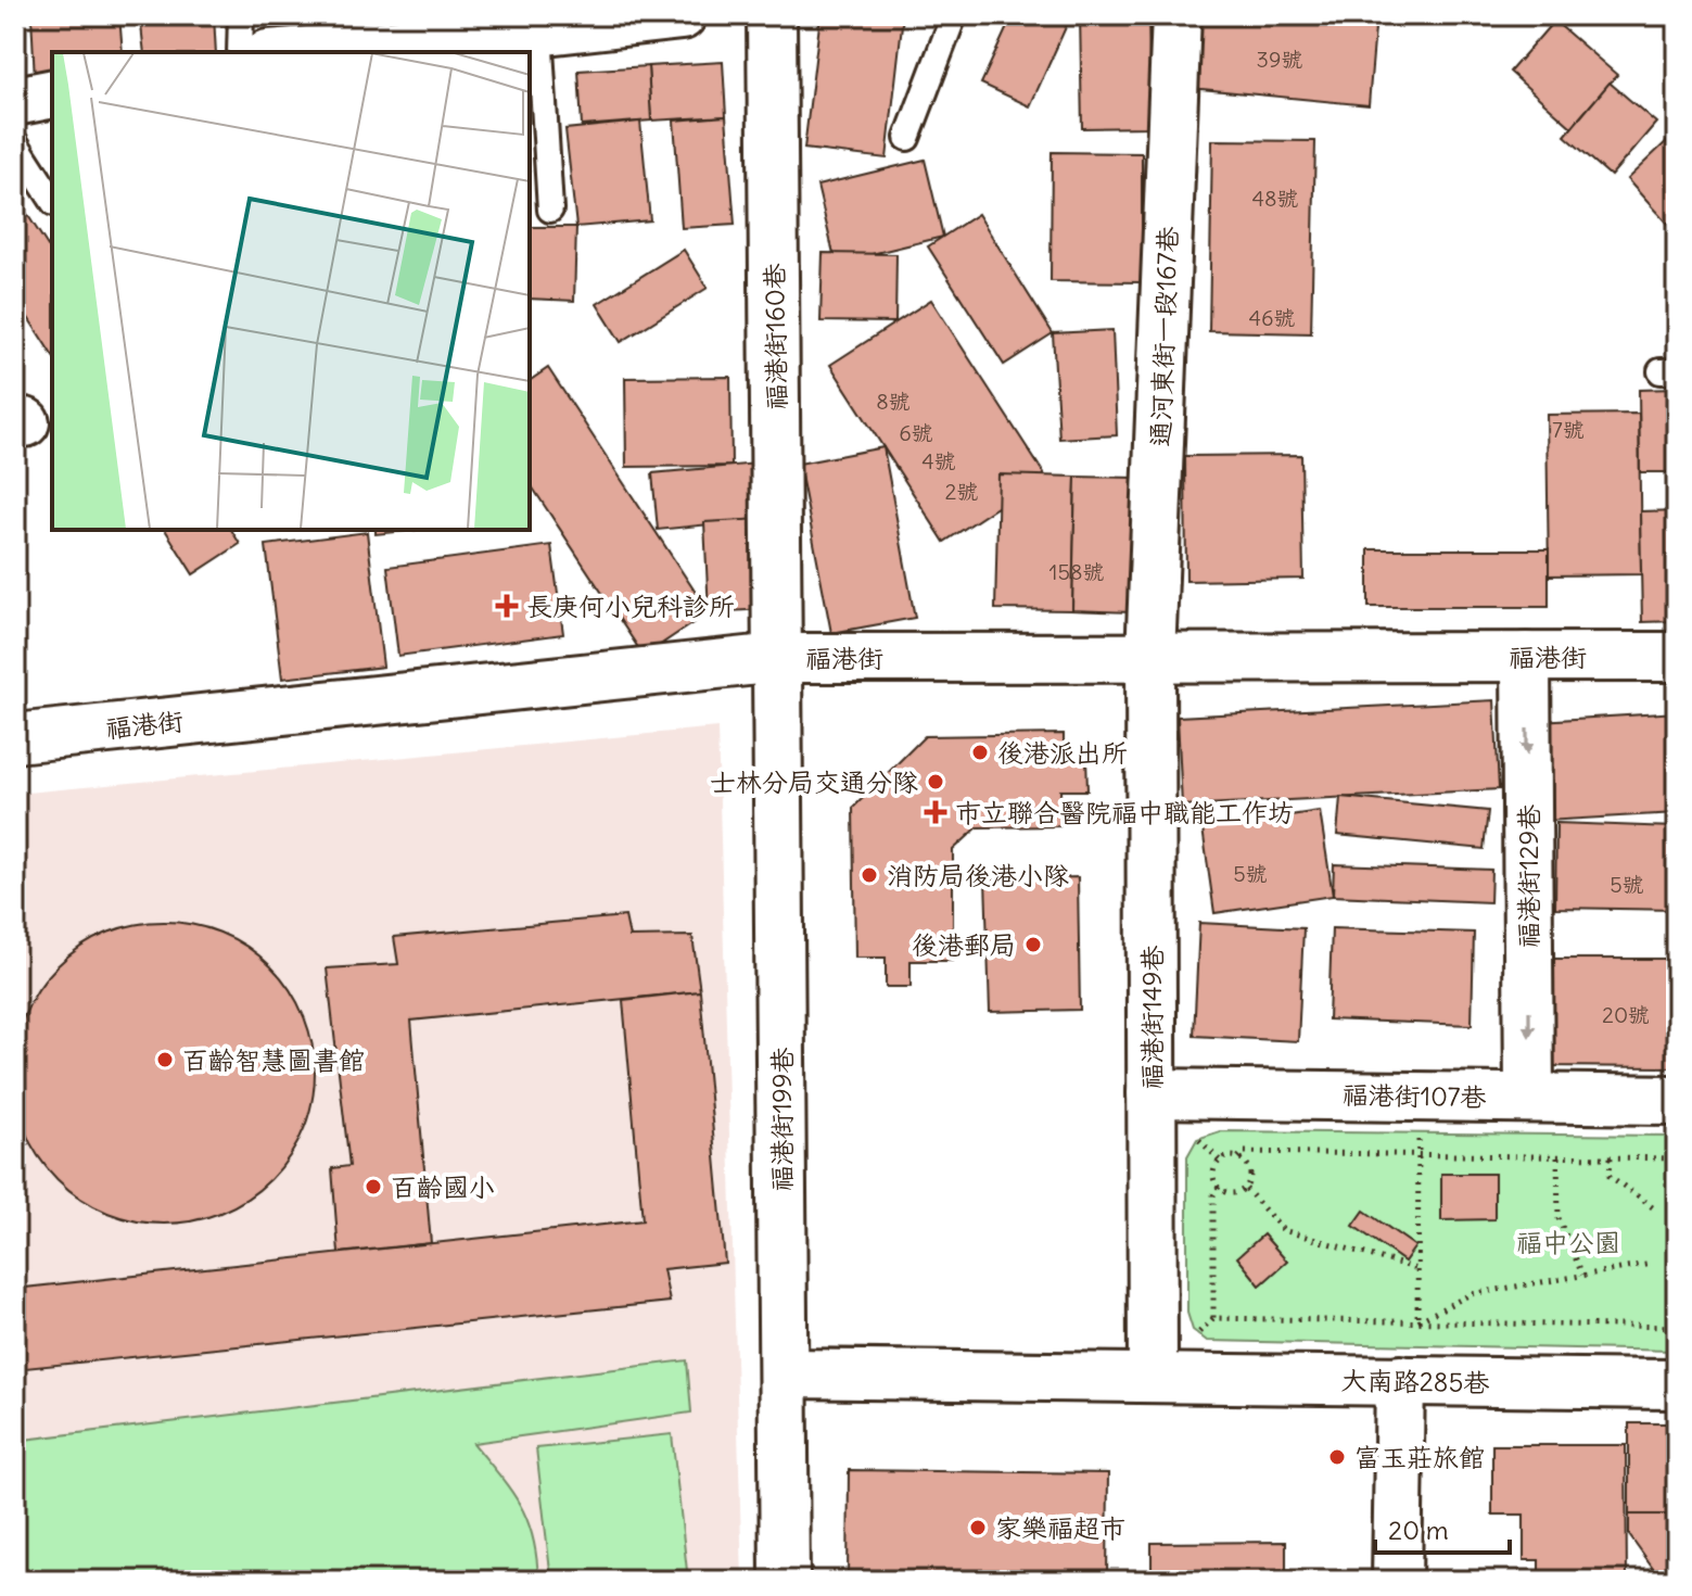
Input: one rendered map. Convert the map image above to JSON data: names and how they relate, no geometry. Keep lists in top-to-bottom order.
{
  "streets": {
    "street": [
      "福港街160巷",
      "通河東街一段167巷",
      "福港街",
      "福港街129巷",
      "福港街149巷",
      "福港街107巷",
      "福港街199巷",
      "大南路285巷"
    ]
  },
  "crossings": [
    ["福港街160巷", "福港街"],
    ["福港街160巷", "福港街199巷"],
    ["通河東街一段167巷", "福港街"],
    ["通河東街一段167巷", "福港街149巷"],
    ["福港街", "福港街129巷"],
    ["福港街", "福港街149巷"],
    ["福港街", "福港街199巷"],
    ["福港街129巷", "福港街107巷"],
    ["福港街149巷", "福港街107巷"],
    ["福港街149巷", "大南路285巷"],
    ["福港街199巷", "大南路285巷"]
  ],
  "one_way": ["福港街129巷"],
  "parks": ["福中公園"],
  "places": {
    "health": ["長庚何小兒科診所", "市立聯合醫院福中職能工作坊"],
    "other": [
      "後港派出所",
      "士林分局交通分隊",
      "消防局後港小隊",
      "後港郵局",
      "百齡智慧圖書館",
      "百齡國小",
      "富玉莊旅館",
      "家樂福超市"
    ]
  },
  "house_numbers": [
    "39號",
    "48號",
    "46號",
    "8號",
    "7號",
    "6號",
    "4號",
    "2號",
    "158號",
    "5號",
    "5號",
    "20號"
  ],
  "scale_bar": "20 m"
}
